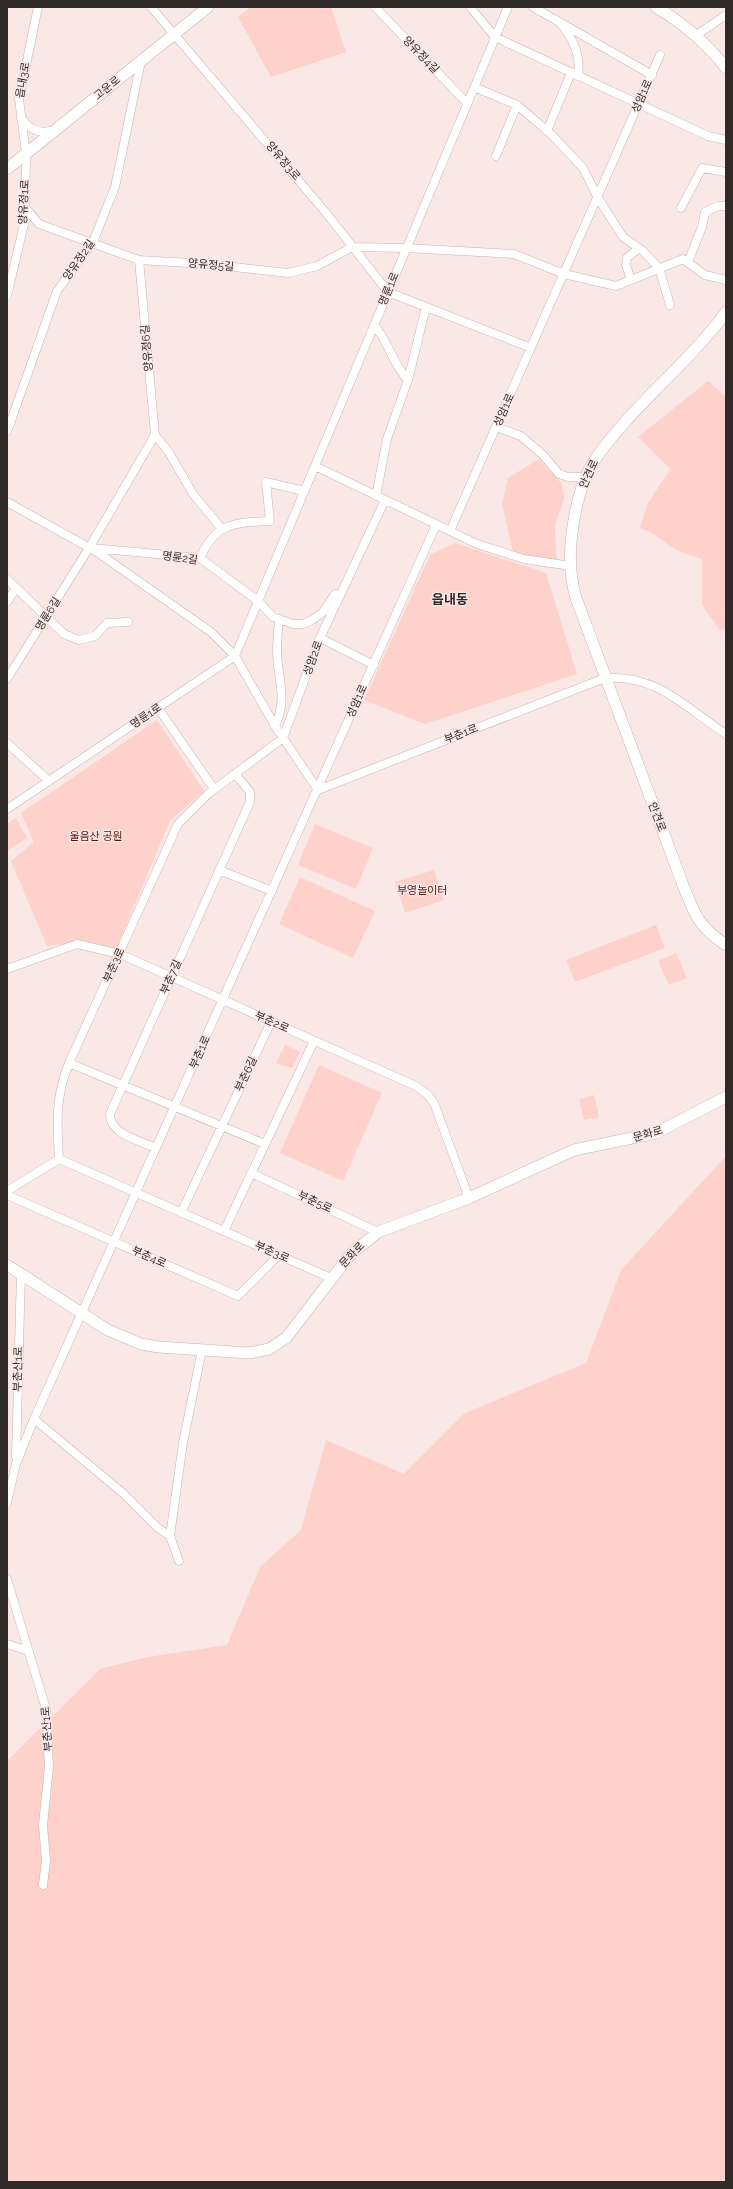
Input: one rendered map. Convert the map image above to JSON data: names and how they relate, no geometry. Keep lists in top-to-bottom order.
{
  "streets": {
    "street": [
      "양유정4길",
      "읍내3로",
      "고운로",
      "성암1로",
      "양유정3로",
      "양유정1로",
      "양유정2길",
      "양유정5길",
      "명륜1로",
      "양유정6길",
      "안견로",
      "명륜2길",
      "명륜6길",
      "성암2로",
      "부춘1로",
      "부춘3로",
      "부춘7길",
      "부춘2로",
      "부춘6길",
      "문화로",
      "부춘5로",
      "부춘4로",
      "부춘산1로"
    ]
  },
  "crossings": [
    ["양유정4길", "명륜1로"],
    ["읍내3로", "고운로"],
    ["읍내3로", "양유정1로"],
    ["고운로", "양유정3로"],
    ["고운로", "양유정1로"],
    ["고운로", "양유정2길"],
    ["성암1로", "부춘1로"],
    ["양유정3로", "양유정5길"],
    ["양유정3로", "명륜1로"],
    ["양유정1로", "양유정5길"],
    ["양유정2길", "양유정5길"],
    ["양유정5길", "명륜1로"],
    ["양유정5길", "양유정6길"],
    ["명륜1로", "명륜2길"],
    ["안견로", "부춘1로"],
    ["명륜2길", "명륜6길"],
    ["성암2로", "부춘3로"],
    ["부춘1로", "부춘3로"],
    ["부춘1로", "부춘7길"],
    ["부춘1로", "부춘2로"],
    ["부춘1로", "문화로"],
    ["부춘1로", "부춘4로"],
    ["부춘1로", "부춘산1로"],
    ["부춘3로", "부춘7길"],
    ["부춘3로", "부춘2로"],
    ["부춘3로", "부춘6길"],
    ["부춘3로", "문화로"],
    ["부춘3로", "부춘4로"],
    ["부춘7길", "부춘2로"],
    ["부춘2로", "부춘6길"],
    ["부춘2로", "문화로"],
    ["문화로", "부춘5로"],
    ["문화로", "부춘산1로"]
  ],
  "districts": ["읍내동"],
  "parks": ["울음산 공원", "부영놀이터"]
}
